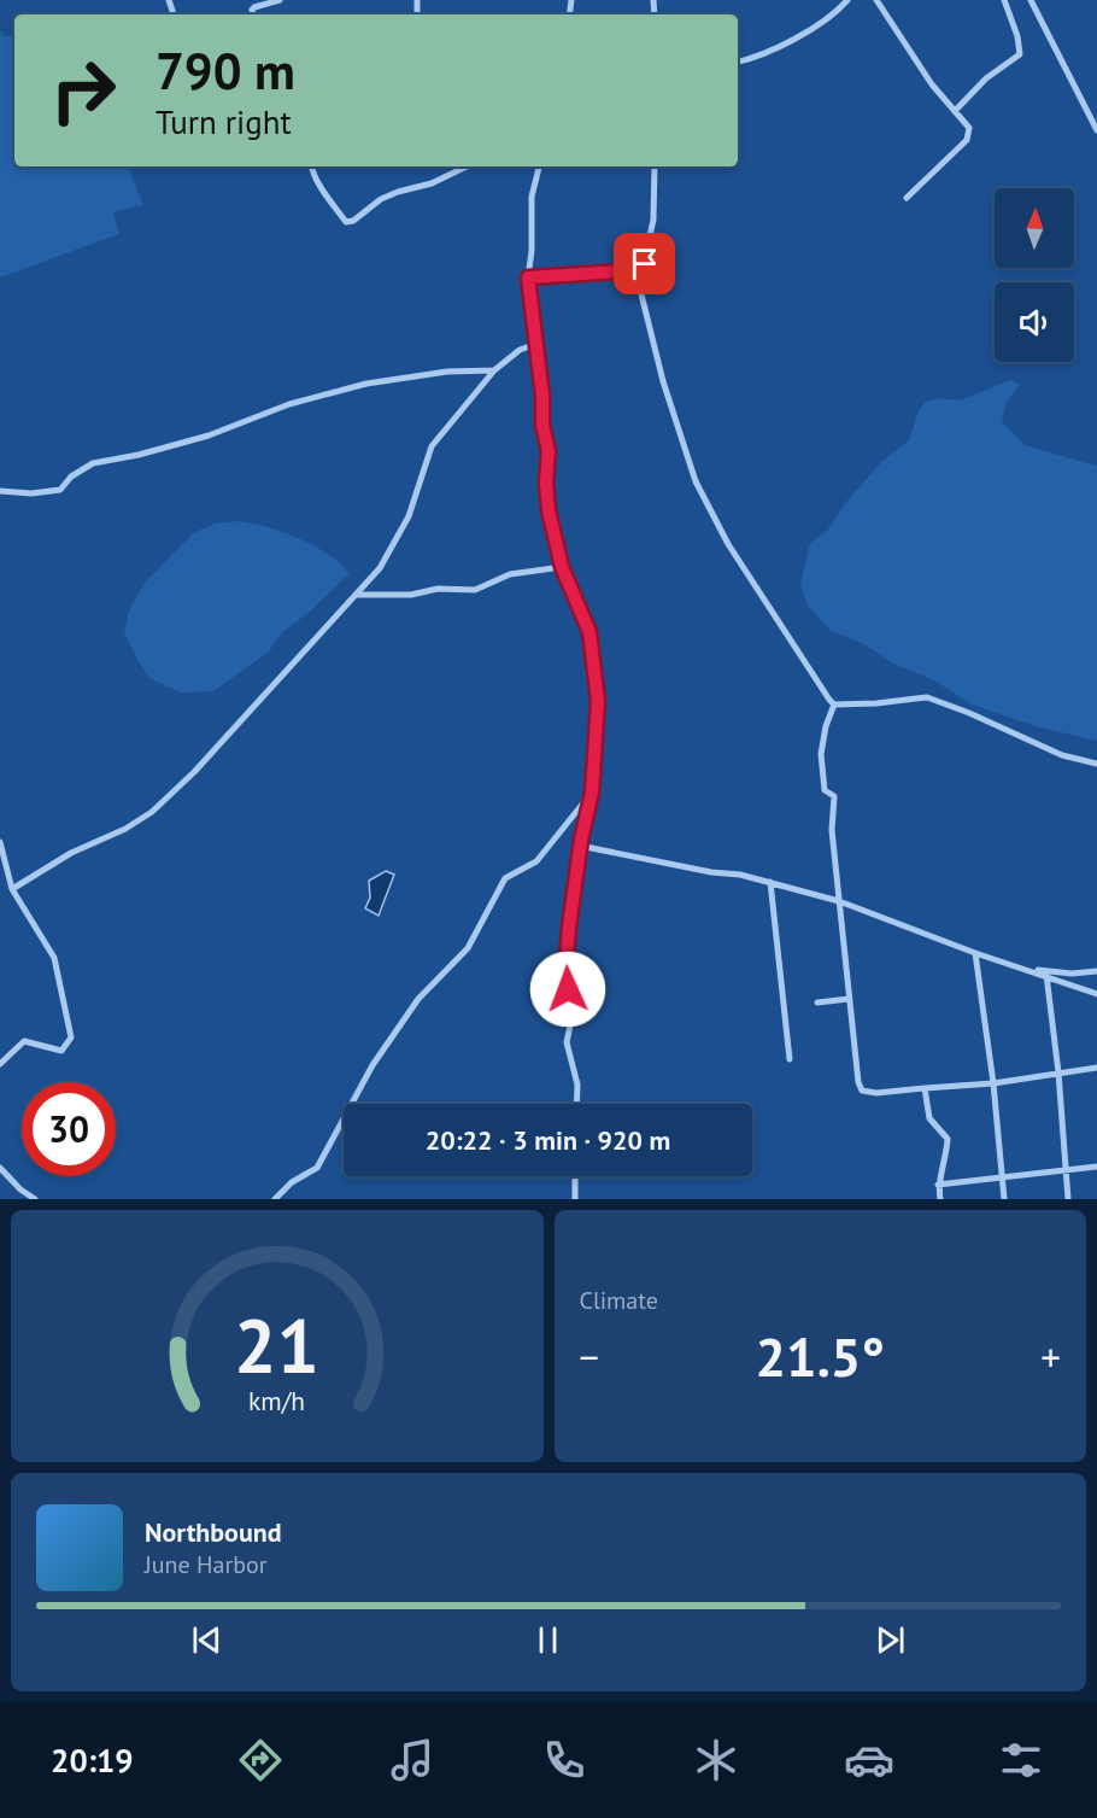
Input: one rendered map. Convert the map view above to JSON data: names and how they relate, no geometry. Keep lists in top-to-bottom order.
{
  "north": "top",
  "page": {
    "turn": ["790 m", "Turn right"],
    "limit": "30",
    "trip": "20:22 · 3 min · 920 m",
    "tile": "Climate",
    "heat": ["−", "21.5°", "+"],
    "song": ["Northbound", "June Harbor"],
    "tabs": "20:19",
    "gauge": ["21", "km/h"]
  }
}
